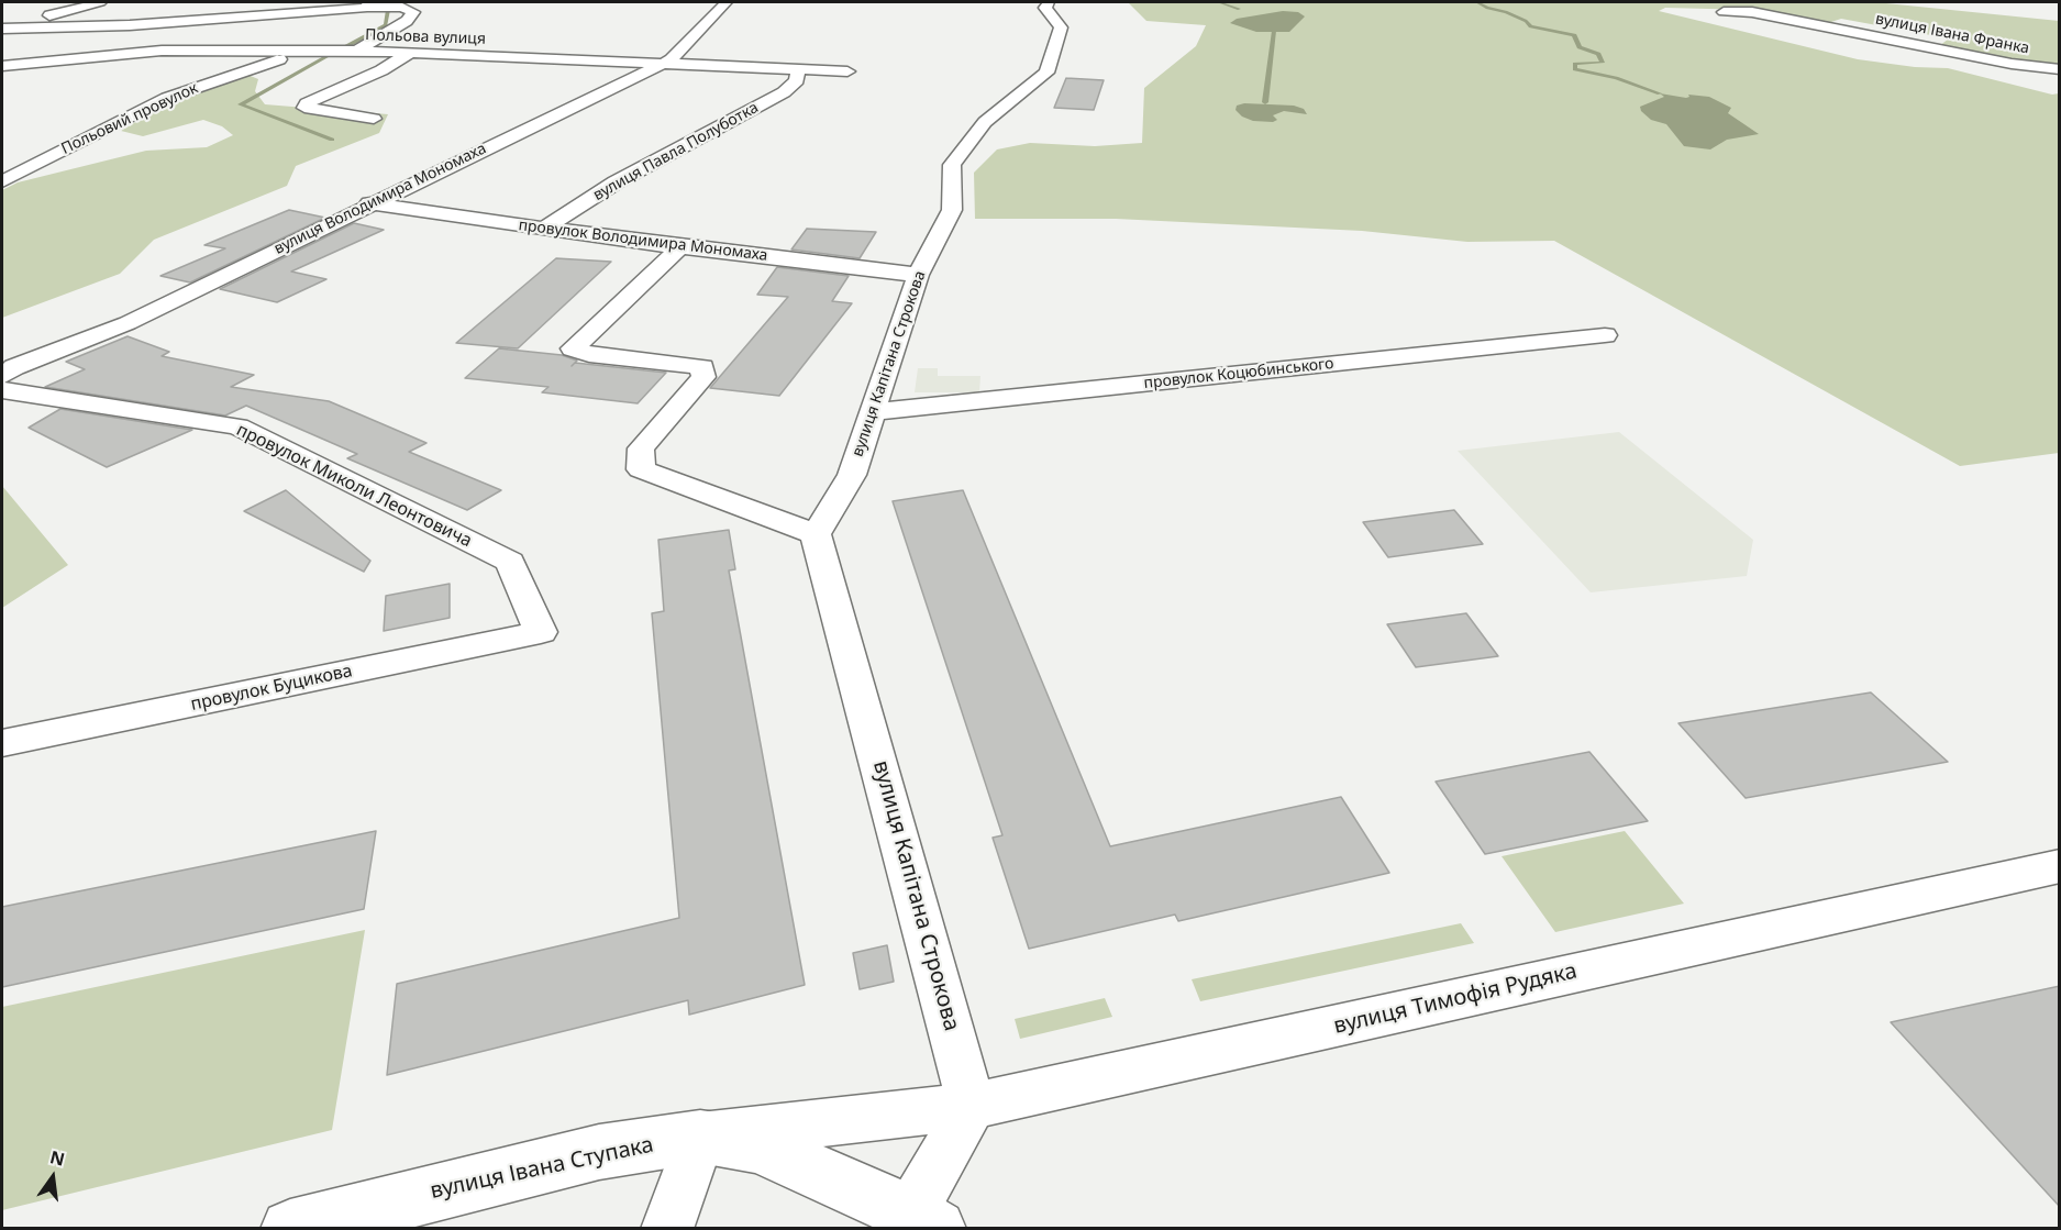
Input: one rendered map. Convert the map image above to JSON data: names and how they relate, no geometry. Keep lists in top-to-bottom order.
{
  "streets": {
    "street": [
      "вулиця Івана Франка",
      "Польова вулиця",
      "Польовий провулок",
      "вулиця Павла Полуботка",
      "вулиця Володимира Мономаха",
      "провулок Володимира Мономаха",
      "вулиця Капітана Строкова",
      "провулок Коцюбинського",
      "провулок Миколи Леонтовича",
      "провулок Буцикова",
      "вулиця Тимофія Рудяка",
      "вулиця Івана Ступака"
    ]
  },
  "crossings": [
    ["Польова вулиця", "Польовий провулок"],
    ["Польова вулиця", "вулиця Павла Полуботка"],
    ["Польова вулиця", "вулиця Володимира Мономаха"],
    ["вулиця Павла Полуботка", "провулок Володимира Мономаха"],
    ["вулиця Володимира Мономаха", "провулок Володимира Мономаха"],
    ["вулиця Володимира Мономаха", "провулок Миколи Леонтовича"],
    ["провулок Володимира Мономаха", "вулиця Капітана Строкова"],
    ["вулиця Капітана Строкова", "провулок Коцюбинського"],
    ["вулиця Капітана Строкова", "вулиця Тимофія Рудяка"],
    ["провулок Миколи Леонтовича", "провулок Буцикова"],
    ["вулиця Тимофія Рудяка", "вулиця Івана Ступака"]
  ],
  "north": "top"
}
